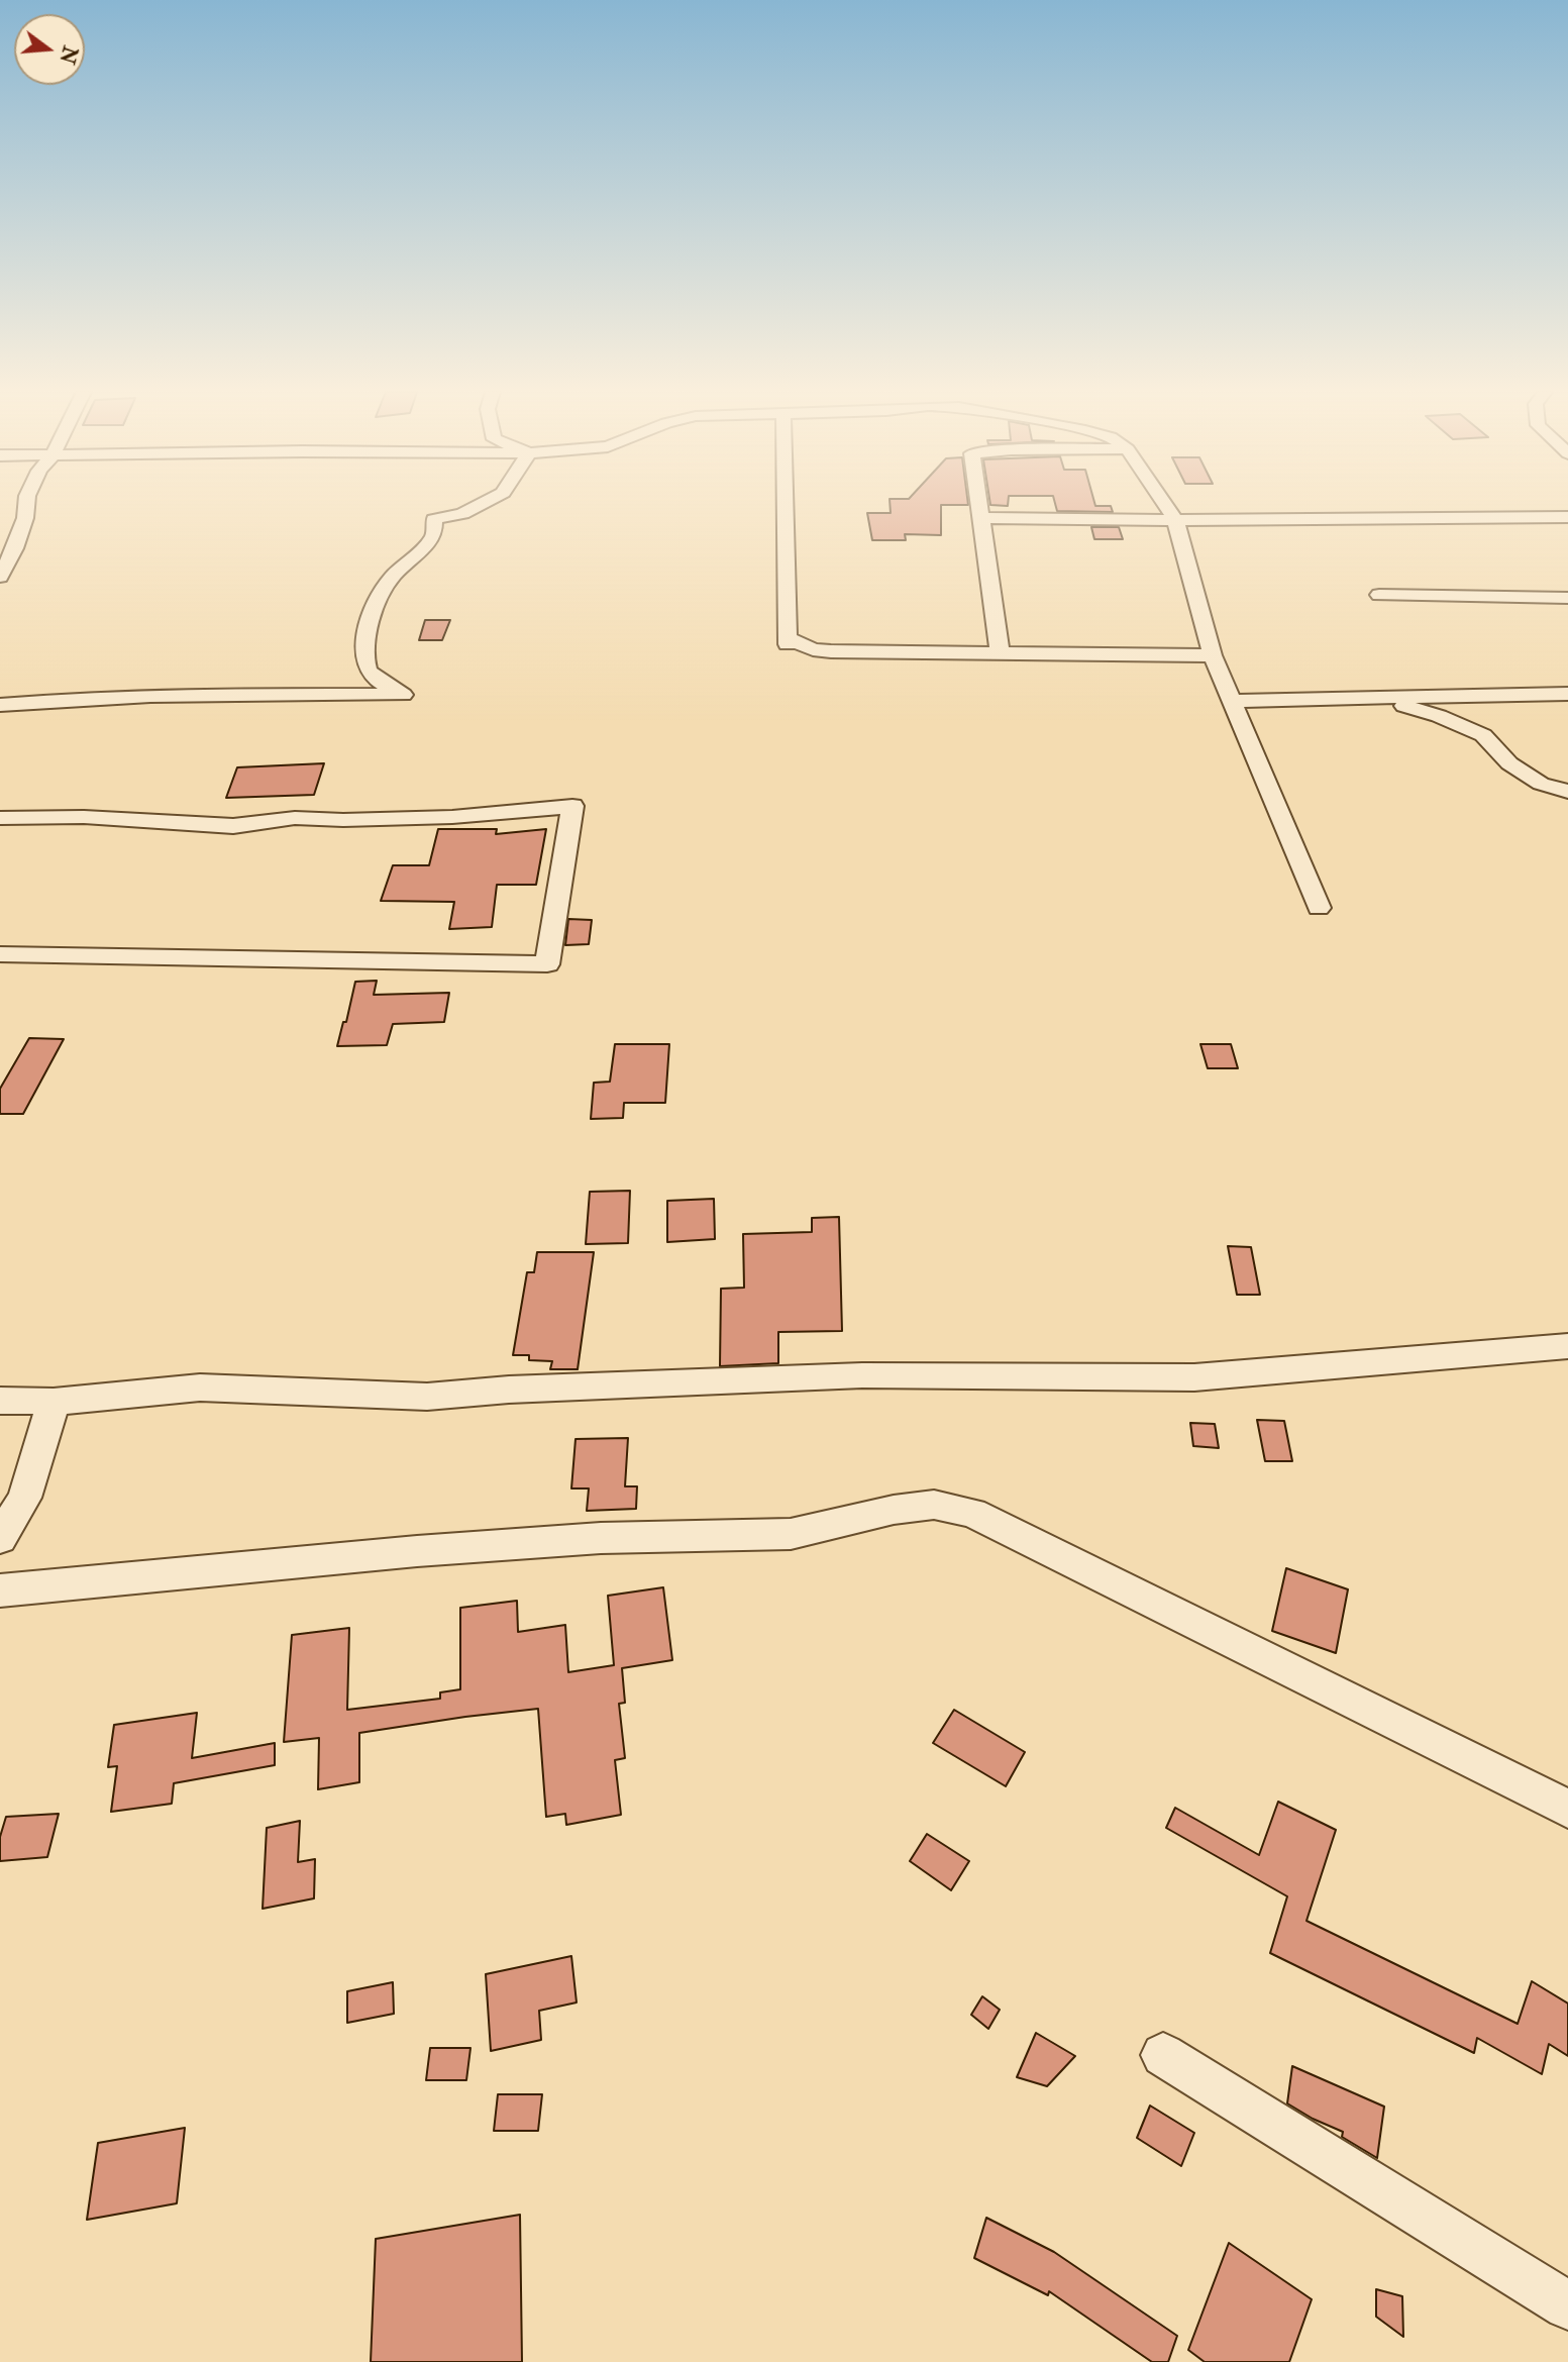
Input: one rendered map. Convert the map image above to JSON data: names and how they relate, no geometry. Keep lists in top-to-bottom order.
{
  "north": "right"
}
